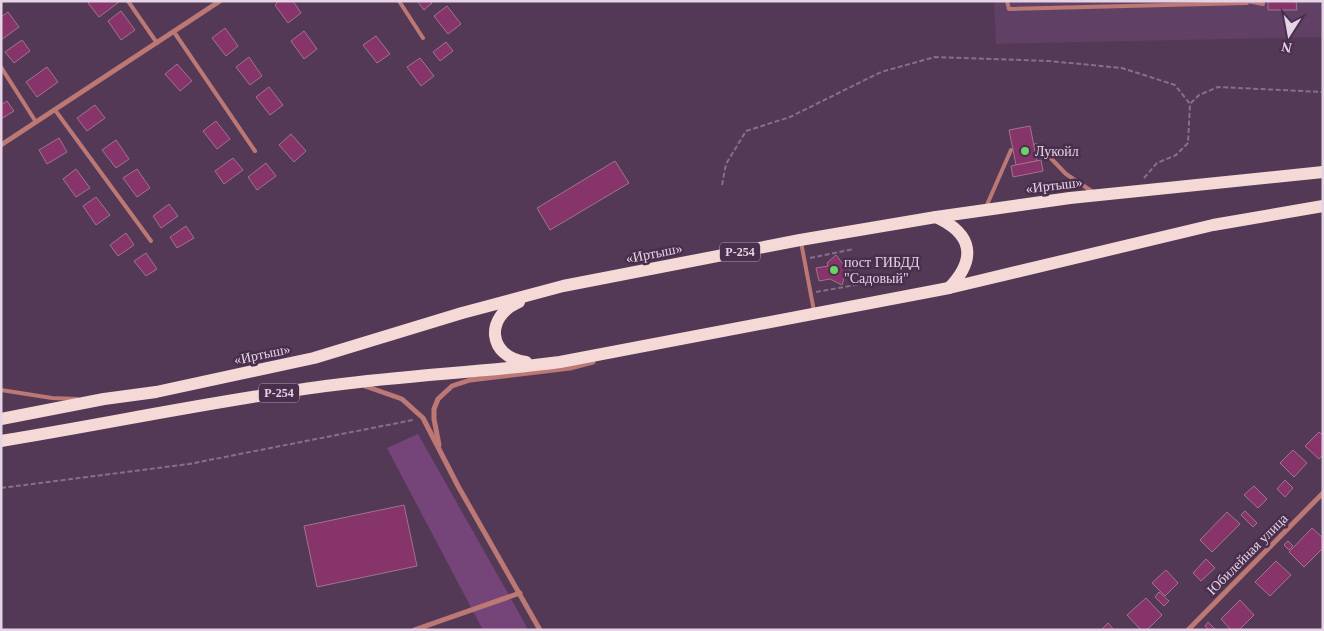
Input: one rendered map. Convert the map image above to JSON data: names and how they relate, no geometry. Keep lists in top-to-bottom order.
{
  "streets": {
    "highway": ["«Иртыш»", "Р-254"],
    "street": ["Юбилейная улица"]
  },
  "places": ["Лукойл", "пост ГИБДД \"Садовый\""],
  "north": "bottom"
}
